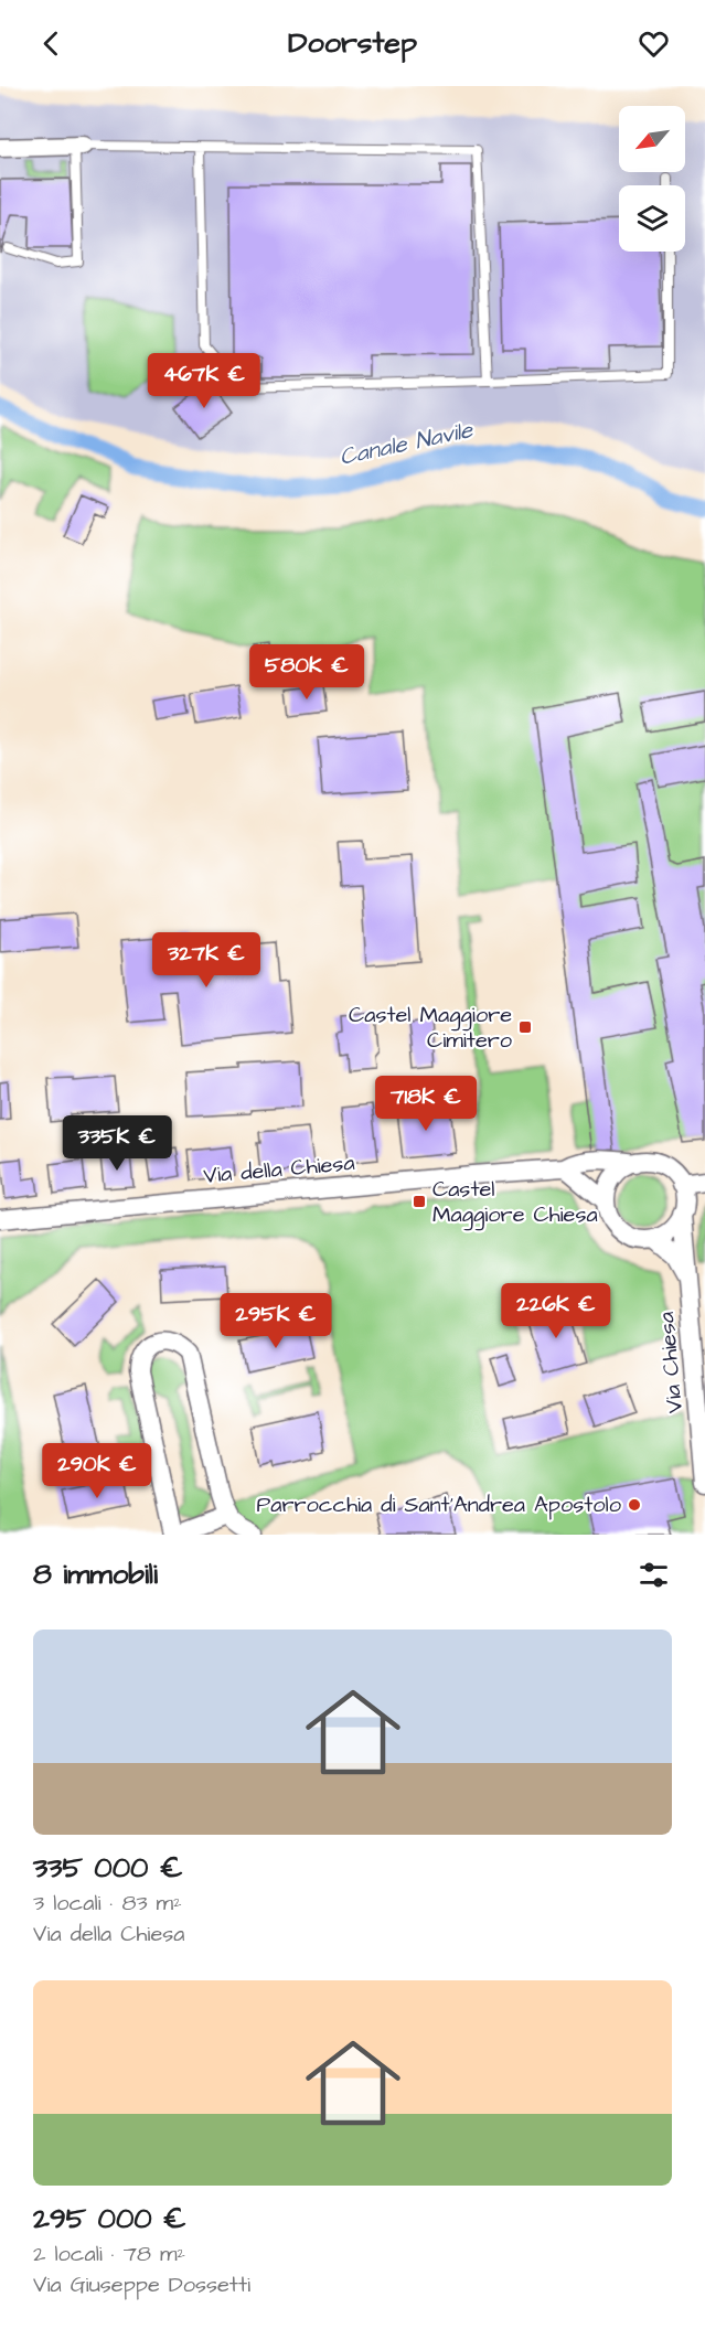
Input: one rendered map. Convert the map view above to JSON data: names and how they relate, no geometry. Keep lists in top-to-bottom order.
{
  "streets": {
    "street": ["Via della Chiesa", "Via Chiesa"]
  },
  "crossings": [
    ["Via della Chiesa", "Via Chiesa"]
  ],
  "water": ["Canale Navile"],
  "places": {
    "transit": ["Castel Maggiore Cimitero", "Castel Maggiore Chiesa"],
    "other": ["Parrocchia di Sant'Andrea Apostolo"]
  },
  "north": "bottom left",
  "page": {
    "header": "Doorstep",
    "price": [
      "467K €",
      "580K €",
      "327K €",
      "718K €",
      "335K €",
      "226K €",
      "295K €",
      "290K €"
    ],
    "heading": "8 immobili",
    "list": [
      {
        "name": "335 000 €",
        "note": "3 locali · 83 m² · Via della Chiesa"
      },
      {
        "name": "295 000 €",
        "note": "2 locali · 78 m² · Via Giuseppe Dossetti"
      }
    ]
  }
}
